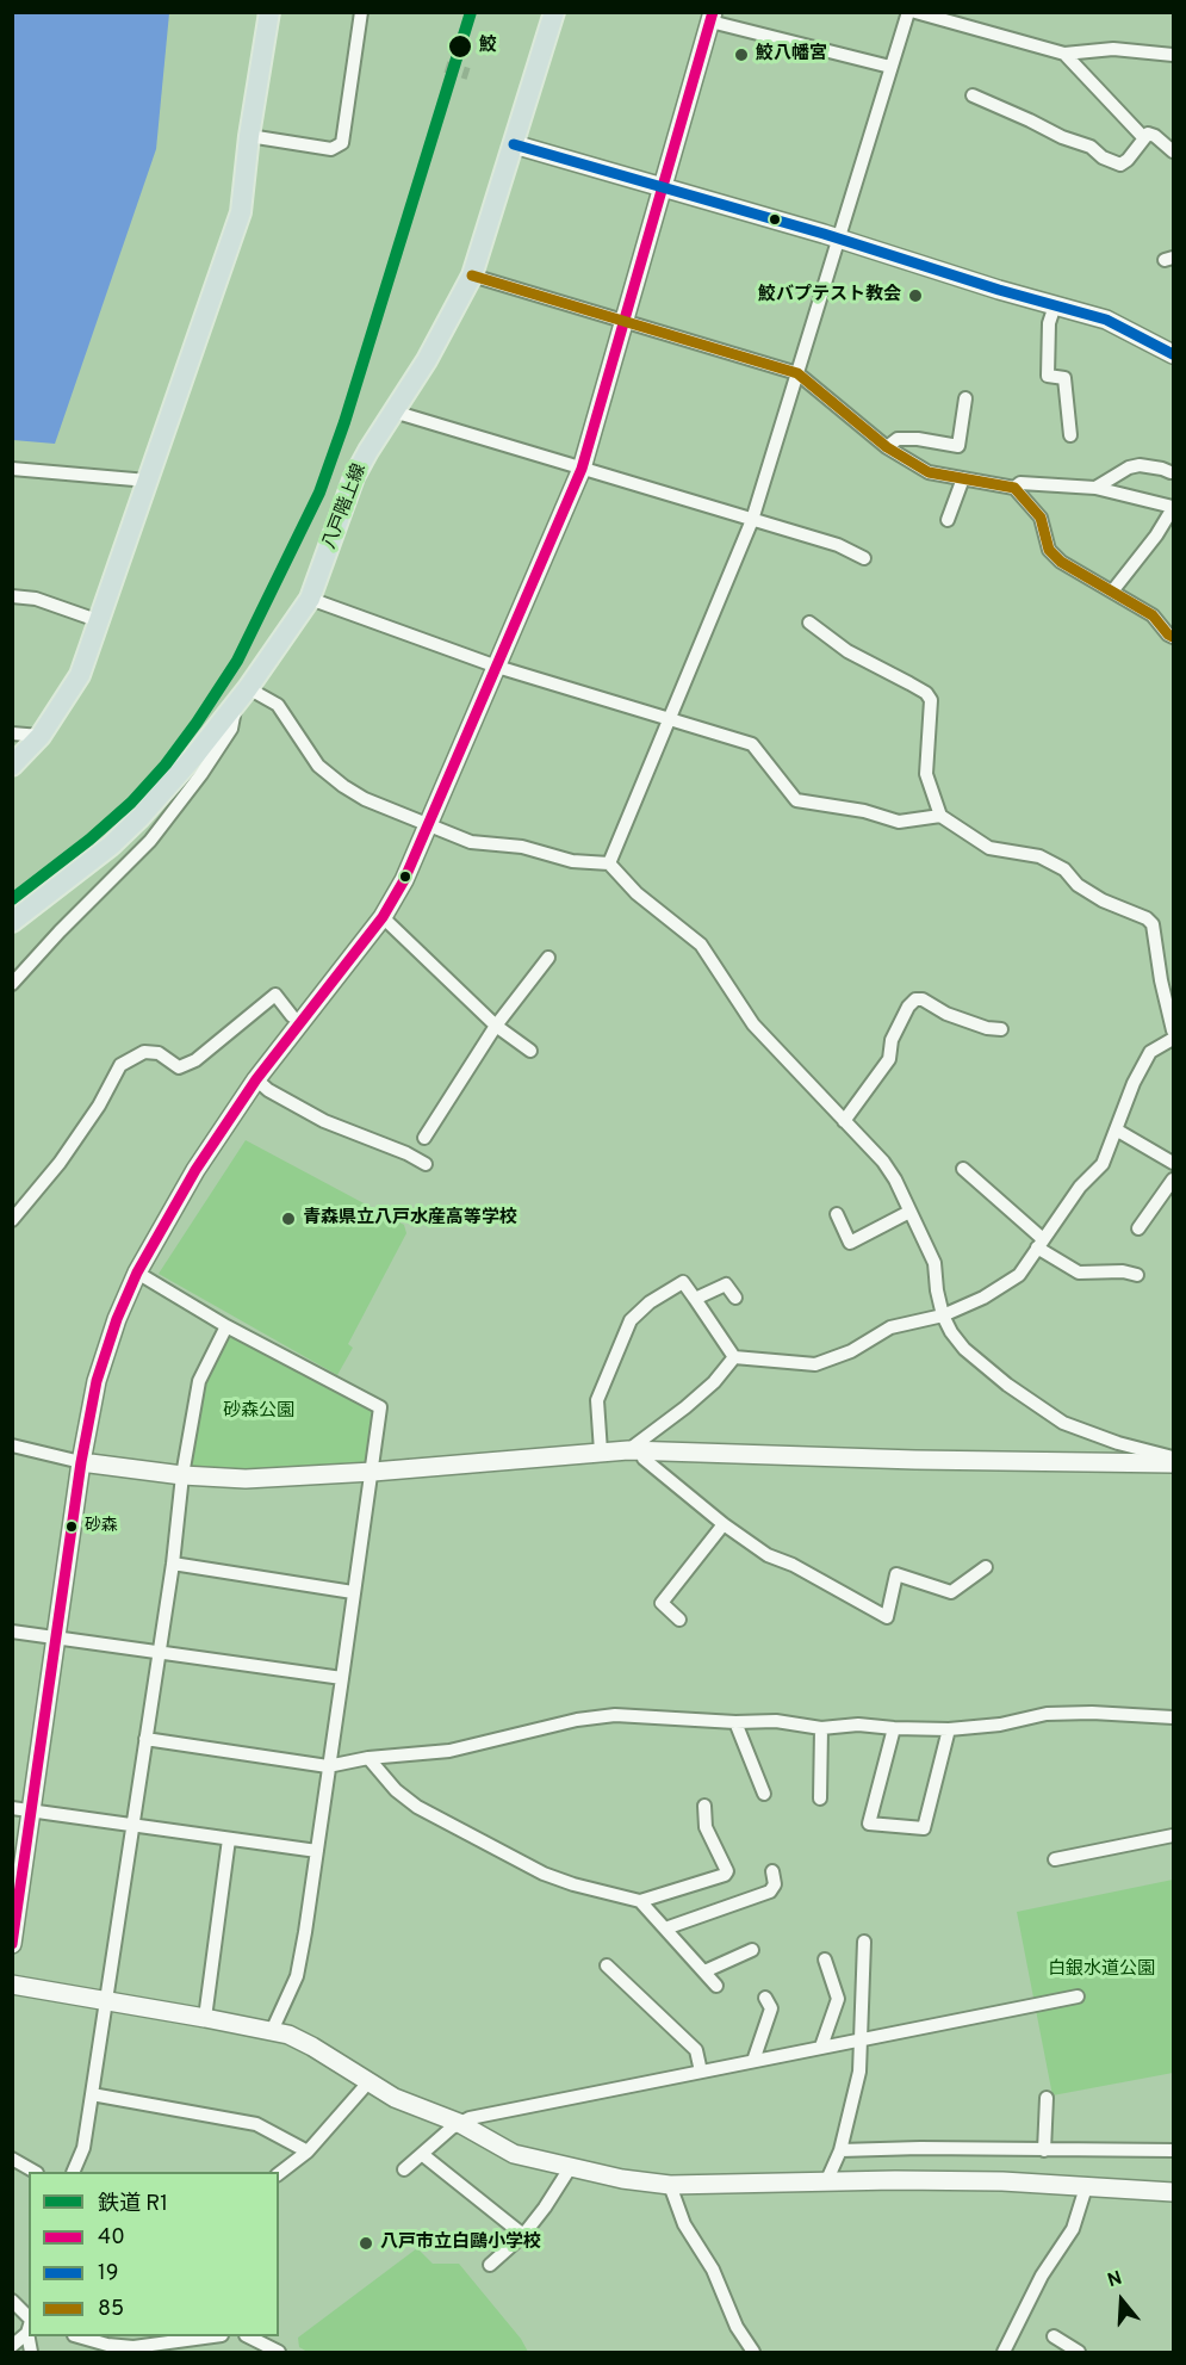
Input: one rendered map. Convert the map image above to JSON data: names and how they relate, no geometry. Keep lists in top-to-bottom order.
{
  "streets": {
    "main road": ["八戸階上線"]
  },
  "parks": ["砂森公園", "白銀水道公園"],
  "places": [
    "鮫",
    "鮫八幡宮",
    "鮫バプテスト教会",
    "青森県立八戸水産高等学校",
    "砂森",
    "八戸市立白鷗小学校"
  ],
  "lines": [
    "rail line R1",
    "transit line 40",
    "transit line 19",
    "transit line 85"
  ],
  "legend": [
    "鉄道 R1",
    "40",
    "19",
    "85"
  ],
  "north": "top"
}
